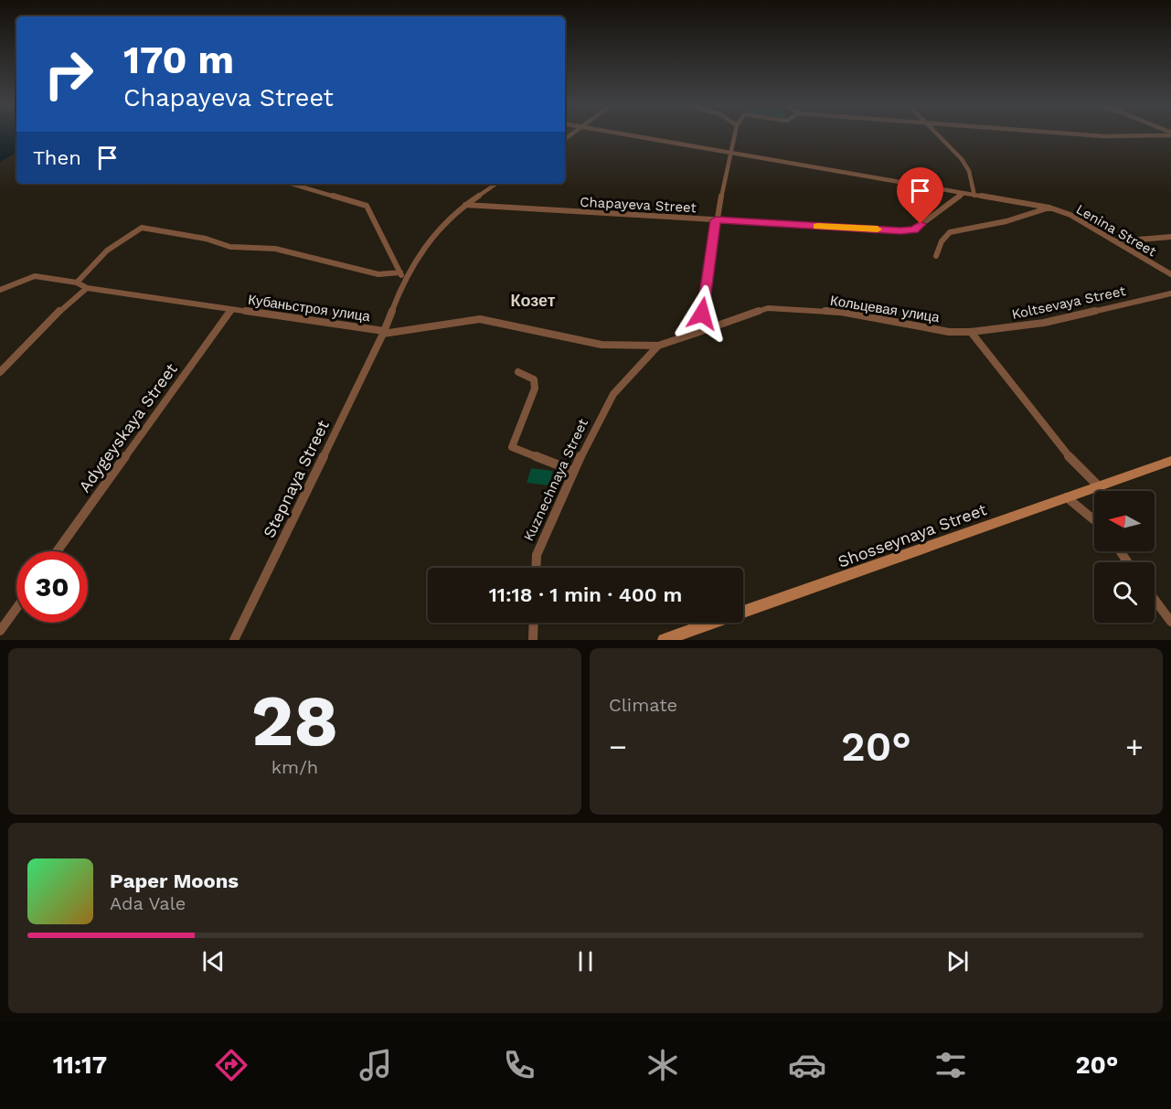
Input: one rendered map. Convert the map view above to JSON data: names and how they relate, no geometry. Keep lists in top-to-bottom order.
{
  "streets": {
    "street": [
      "Chapayeva Street",
      "Lenina Street",
      "Koltsevaya Street",
      "Кубаньстроя улица",
      "Кольцевая улица",
      "Adygeyskaya Street",
      "Stepnaya Street",
      "Kuznechnaya Street",
      "Shosseynaya Street"
    ]
  },
  "crossings": [
    ["Chapayeva Street", "Lenina Street"],
    ["Chapayeva Street", "Stepnaya Street"],
    ["Koltsevaya Street", "Кольцевая улица"],
    ["Кубаньстроя улица", "Adygeyskaya Street"],
    ["Кубаньстроя улица", "Stepnaya Street"],
    ["Кубаньстроя улица", "Kuznechnaya Street"],
    ["Кольцевая улица", "Kuznechnaya Street"]
  ],
  "districts": ["Козет"],
  "north": "left",
  "page": {
    "turn": ["170 m", "Chapayeva Street"],
    "then": "Then",
    "limit": "30",
    "trip": "11:18 · 1 min · 400 m",
    "tile": [
      ["28", "km/h"],
      "Climate"
    ],
    "heat": ["−", "20°", "+"],
    "song": ["Paper Moons", "Ada Vale"],
    "tabs": ["11:17", "20°"]
  }
}
